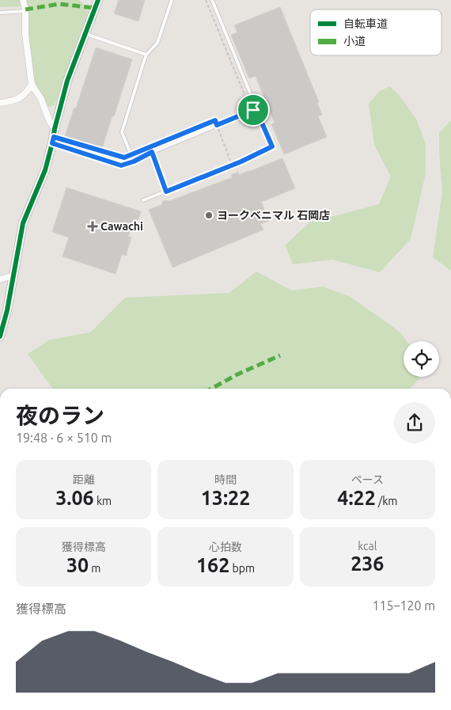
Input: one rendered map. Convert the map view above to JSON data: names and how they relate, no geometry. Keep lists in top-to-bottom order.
{
  "places": {
    "other": ["ヨークベニマル 石岡店"],
    "health": ["Cawachi"]
  },
  "legend": ["自転車道", "小道"],
  "page": {
    "heading": ["夜のラン", "19:48 · 6 × 510 m"],
    "stats": [
      ["距離", "3.06 km"],
      ["時間", "13:22"],
      ["ペース", "4:22 /km"],
      ["獲得標高", "30 m"],
      ["心拍数", "162 bpm"],
      ["kcal", "236"]
    ],
    "chart": ["獲得標高", "115–120 m"]
  }
}
